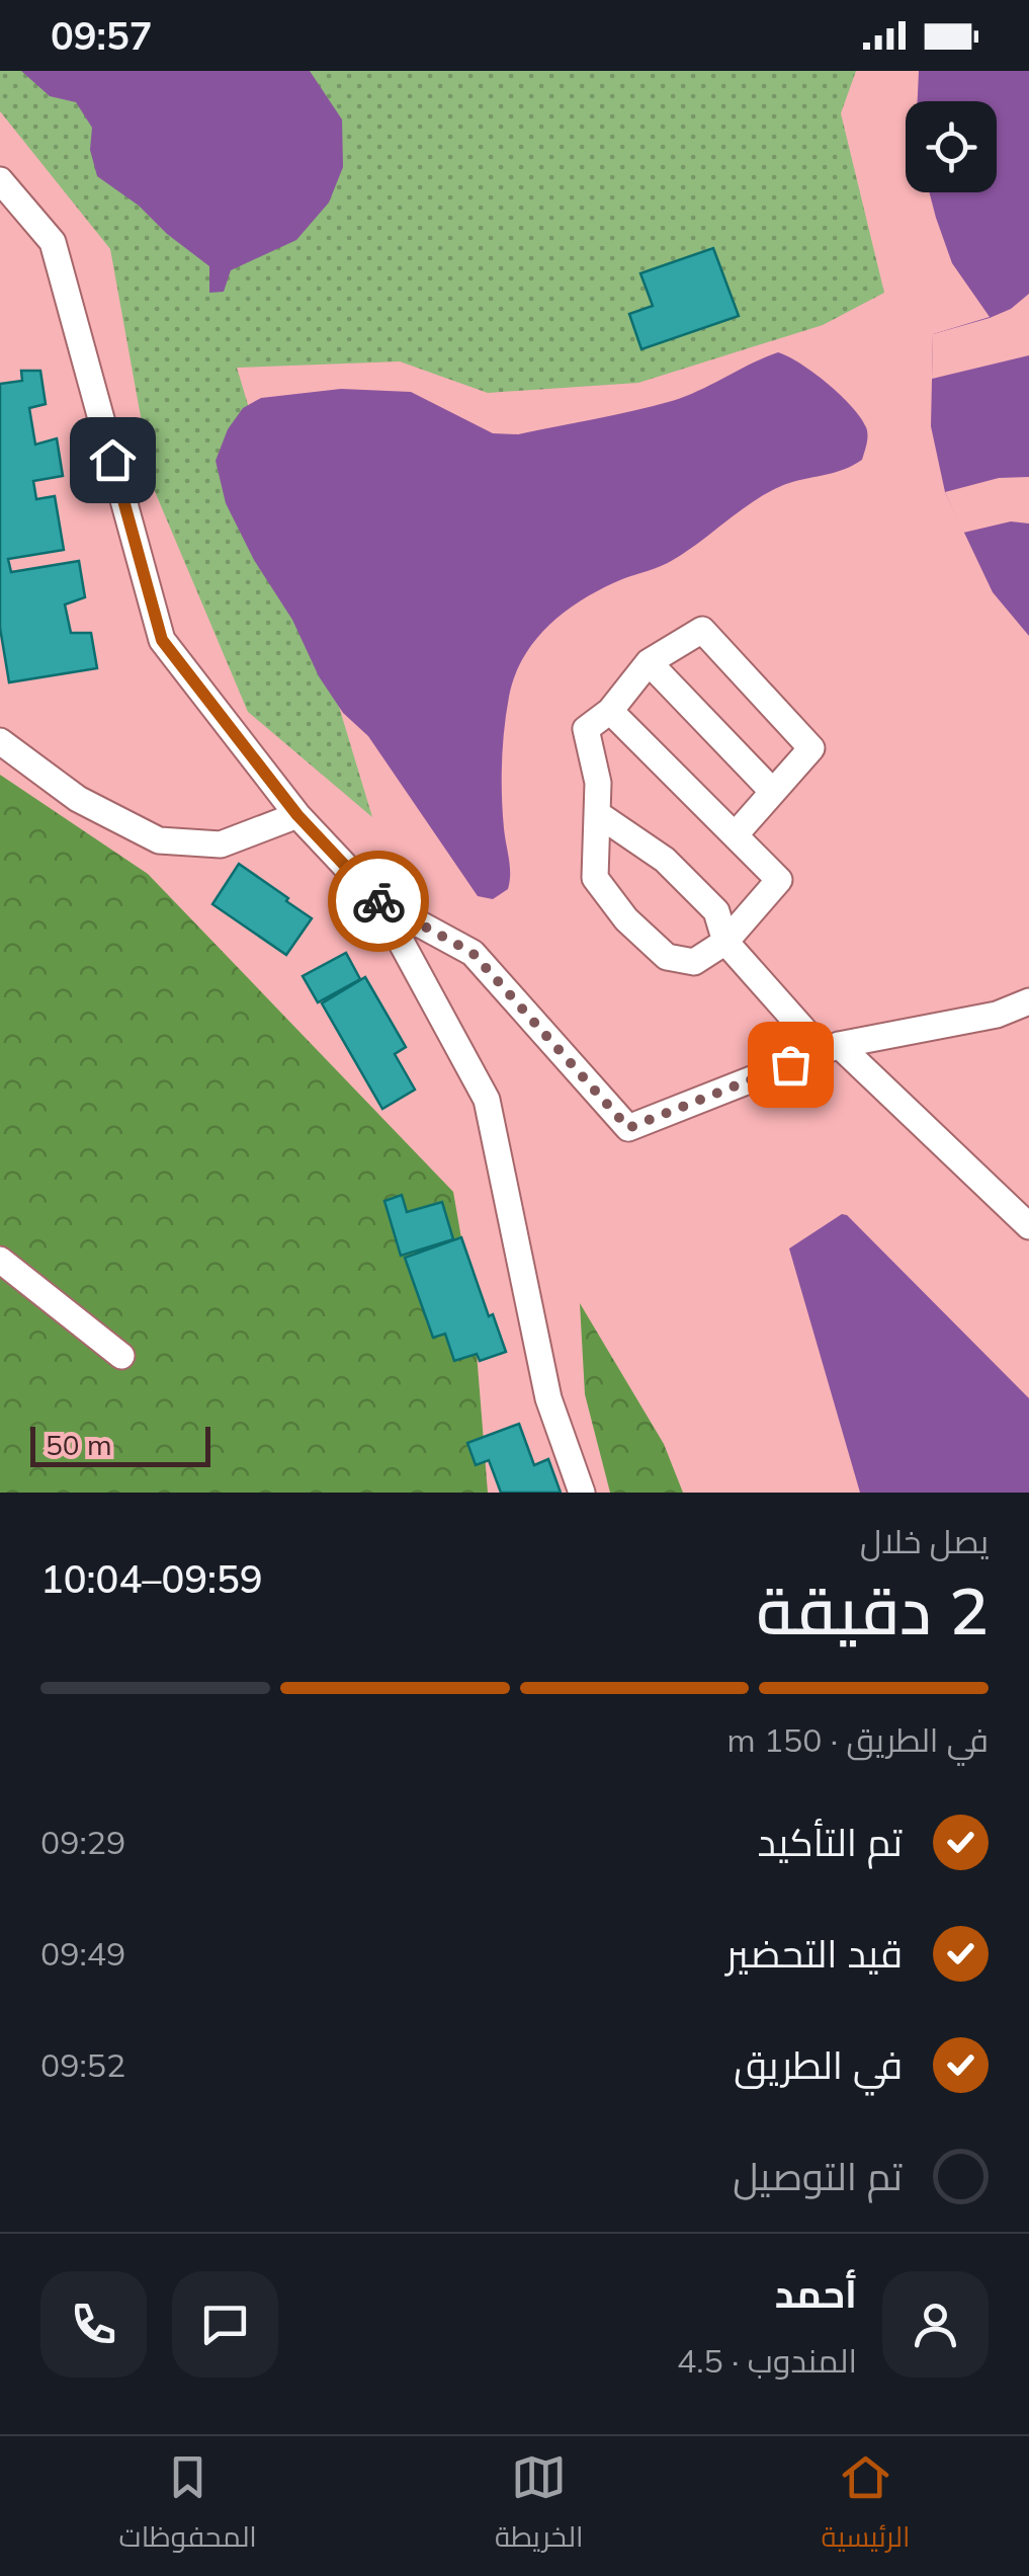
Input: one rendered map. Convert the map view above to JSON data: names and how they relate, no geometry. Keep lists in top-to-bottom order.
{
  "scale_bar": "50 m",
  "page": {
    "status": "09:57",
    "scale": "50 m",
    "heading": ["2 دقيقة", "يصل خلال", "09:59–10:04"],
    "panel": ["أحمد", "المندوب · 4.5"],
    "bar": "في الطريق · 150 m",
    "list": [
      ["تم التأكيد", "09:29"],
      ["قيد التحضير", "09:49"],
      ["في الطريق", "09:52"],
      "تم التوصيل"
    ],
    "tabs": ["الرئيسية", "الخريطة", "المحفوظات"]
  }
}
